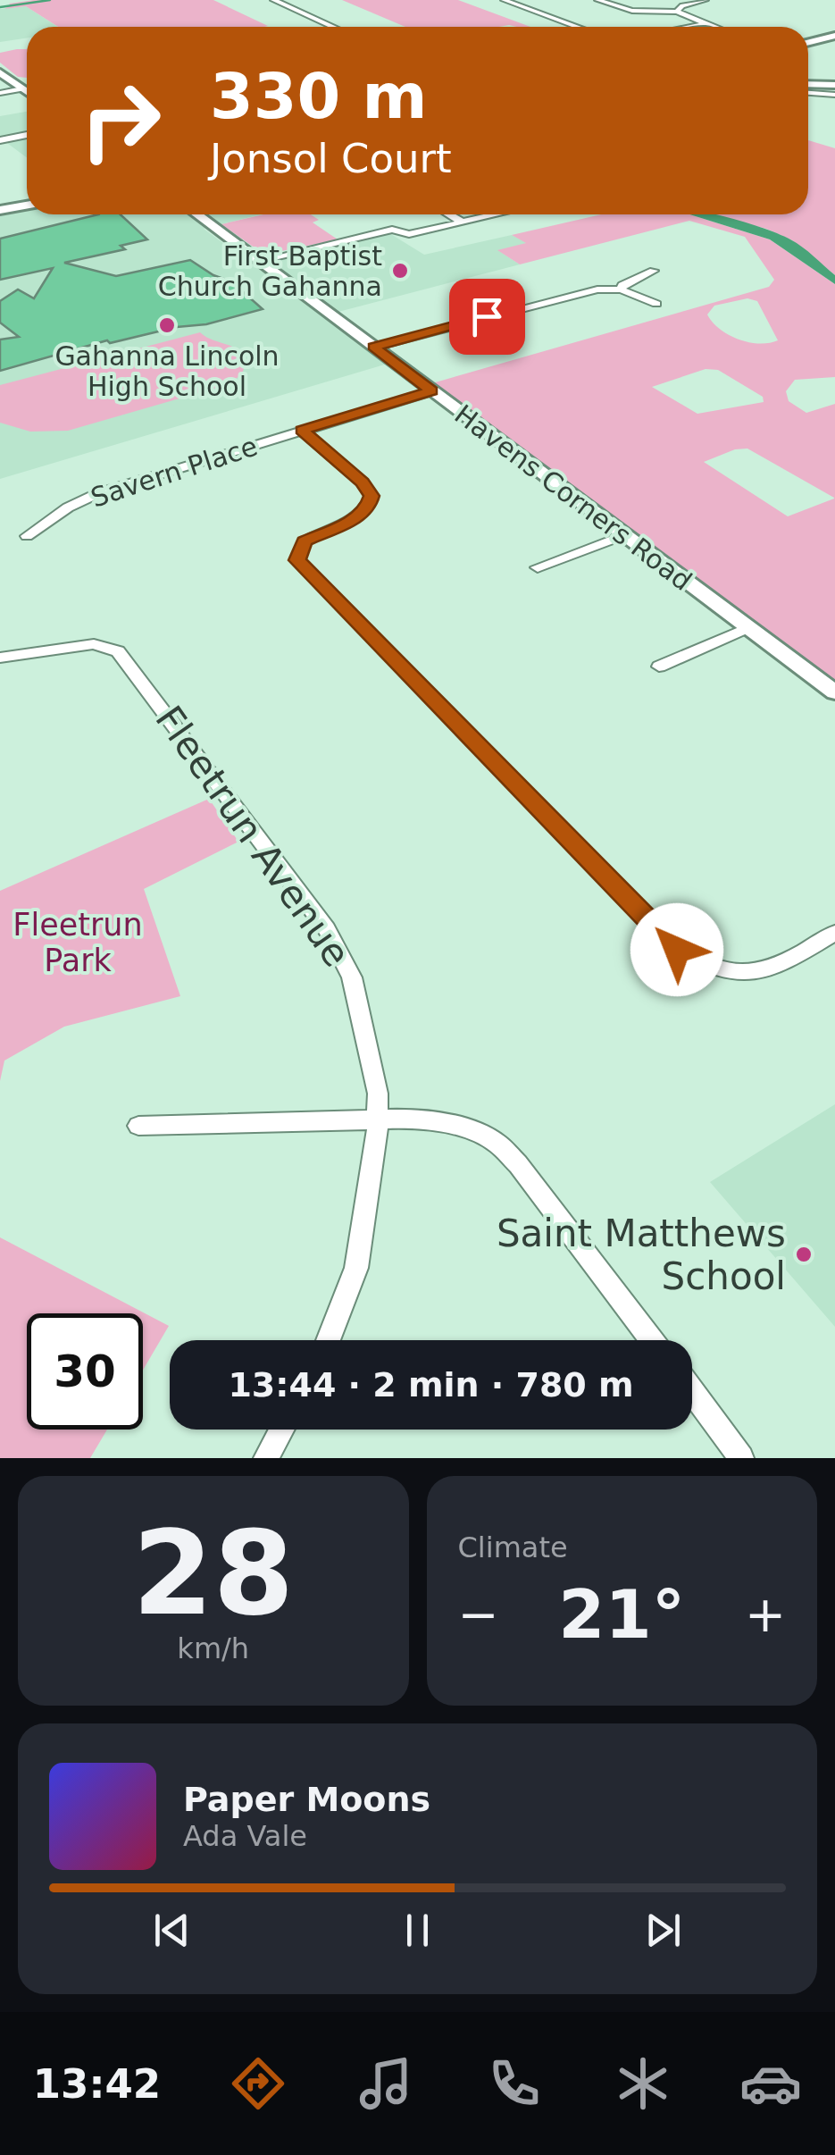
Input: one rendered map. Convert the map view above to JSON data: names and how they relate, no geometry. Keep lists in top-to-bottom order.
{
  "streets": {
    "main road": ["Havens Corners Road"],
    "street": ["Savern Place", "Fleetrun Avenue"]
  },
  "crossings": [
    ["Savern Place", "Havens Corners Road"]
  ],
  "parks": ["Fleetrun Park"],
  "places": ["First Baptist Church Gahanna", "Gahanna Lincoln High School", "Saint Matthews School"],
  "page": {
    "turn": ["330 m", "Jonsol Court"],
    "limit": "30",
    "trip": "13:44 · 2 min · 780 m",
    "tile": [
      ["28", "km/h"],
      "Climate"
    ],
    "heat": ["−", "21°", "+"],
    "song": ["Paper Moons", "Ada Vale"],
    "tabs": "13:42"
  }
}
